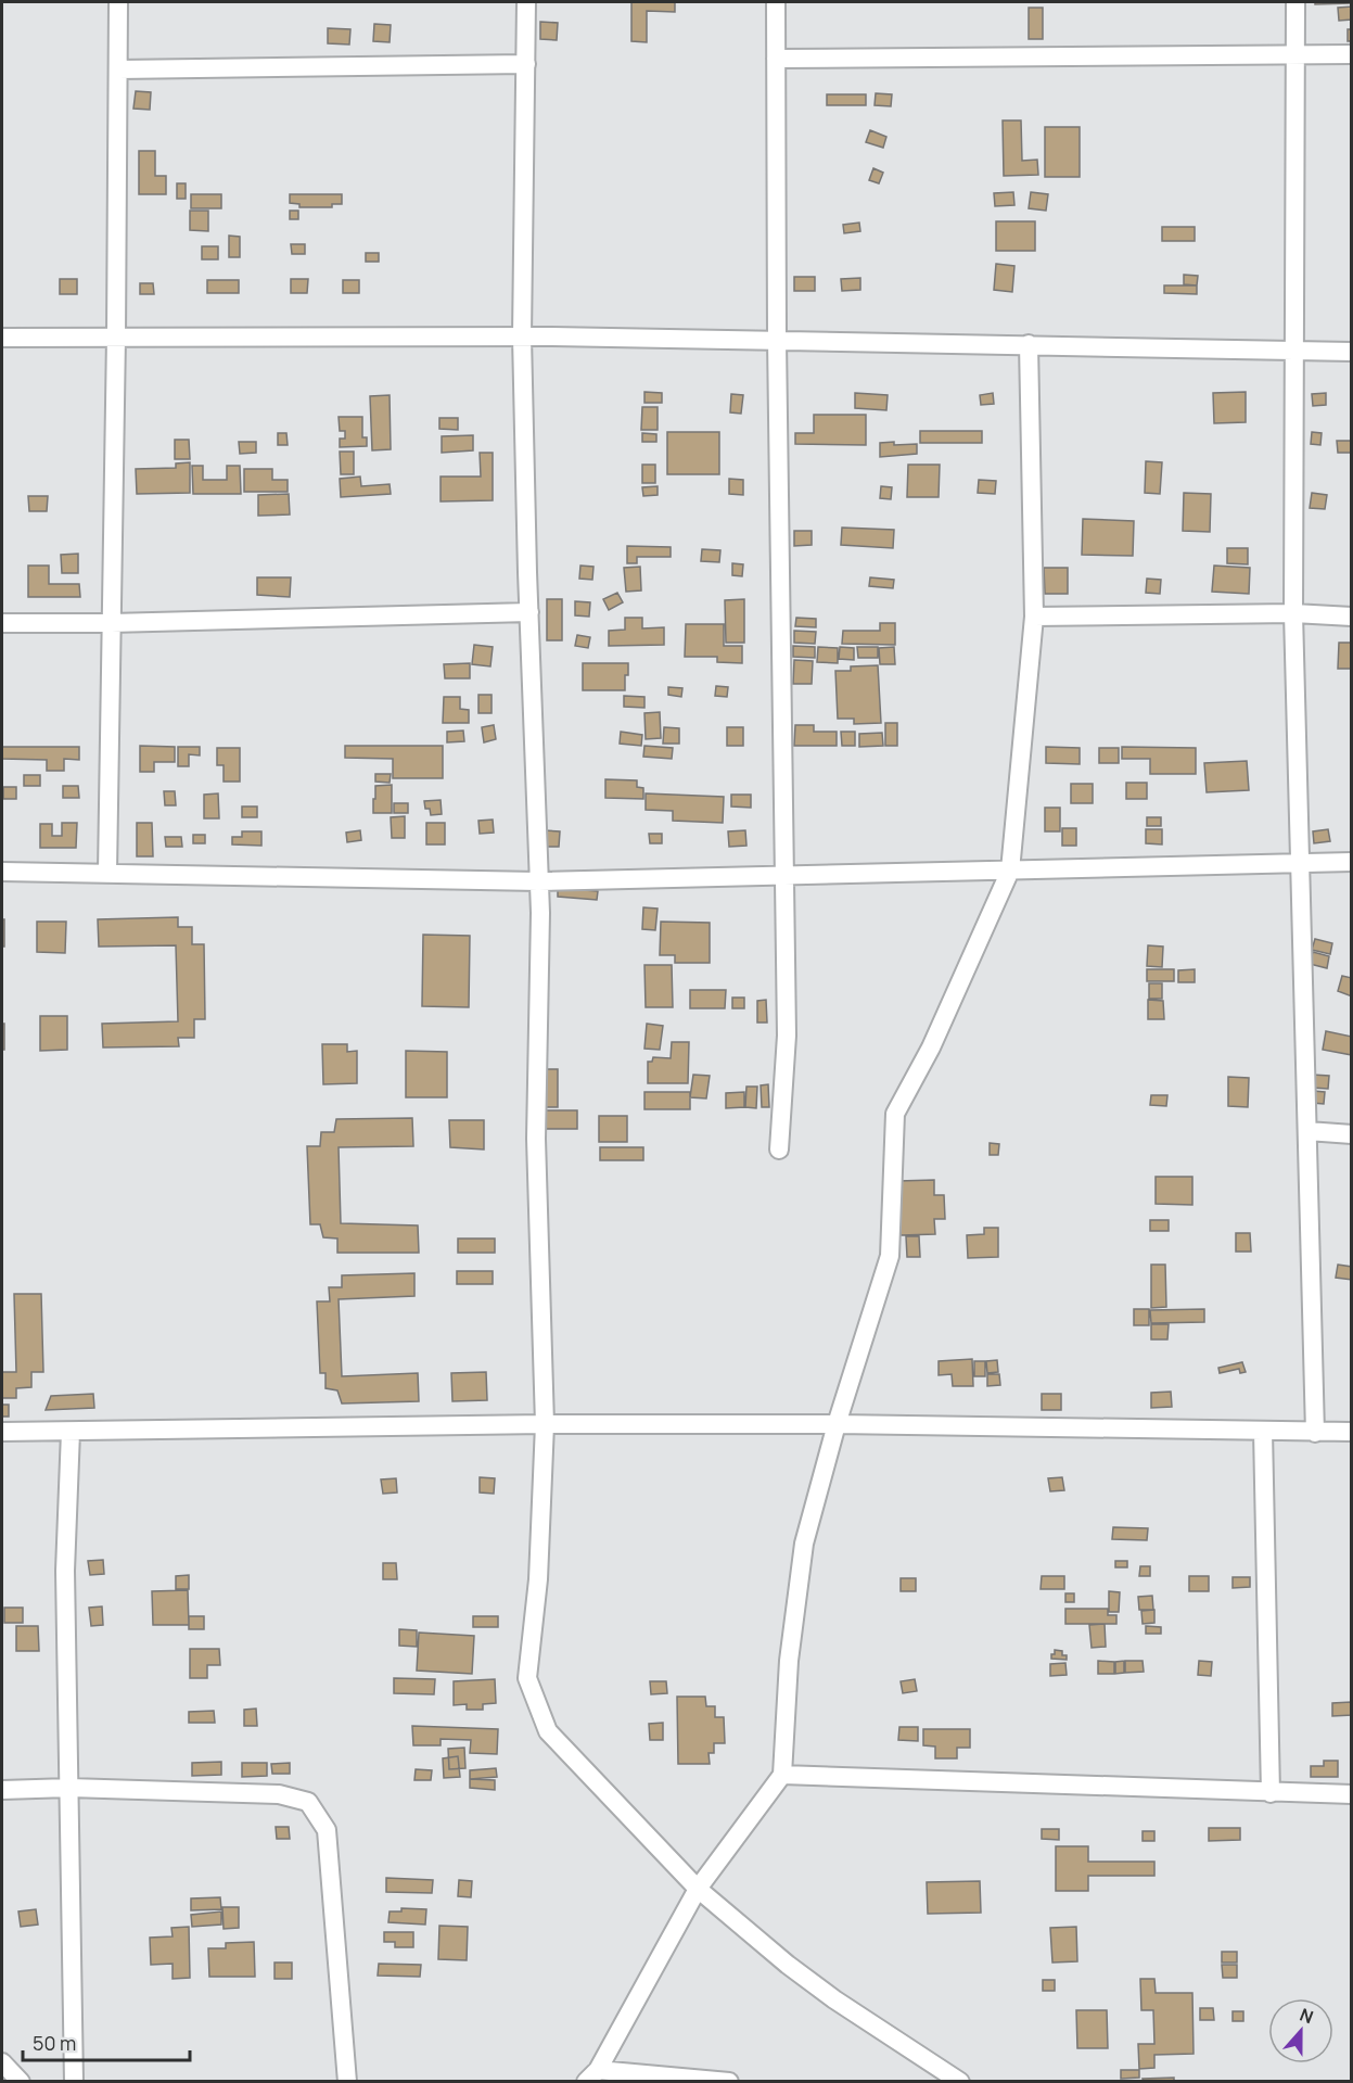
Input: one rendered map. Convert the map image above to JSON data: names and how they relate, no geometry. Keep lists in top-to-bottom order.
{
  "scale_bar": "50 m",
  "north": "top"
}
